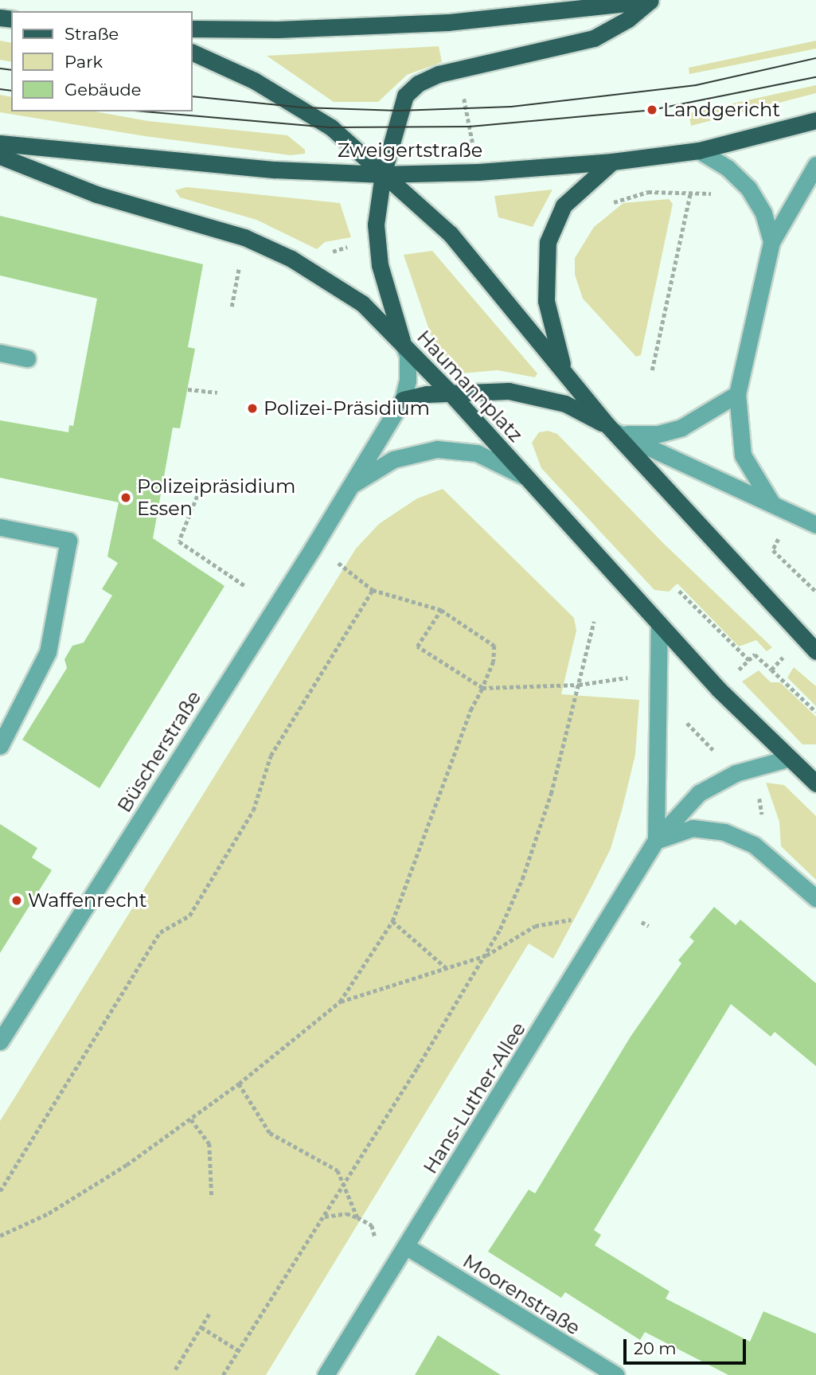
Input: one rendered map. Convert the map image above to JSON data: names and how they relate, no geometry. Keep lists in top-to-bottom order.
{
  "streets": {
    "main road": ["Zweigertstraße", "Haumannplatz"],
    "street": ["Büscherstraße", "Hans-Luther-Allee", "Moorenstraße"]
  },
  "crossings": [
    ["Haumannplatz", "Büscherstraße"],
    ["Haumannplatz", "Hans-Luther-Allee"],
    ["Hans-Luther-Allee", "Moorenstraße"]
  ],
  "places": [
    "Landgericht",
    "Polizei-Präsidium",
    "Polizeipräsidium Essen",
    "Waffenrecht"
  ],
  "legend": ["Straße", "Park", "Gebäude"],
  "scale_bar": "20 m"
}
